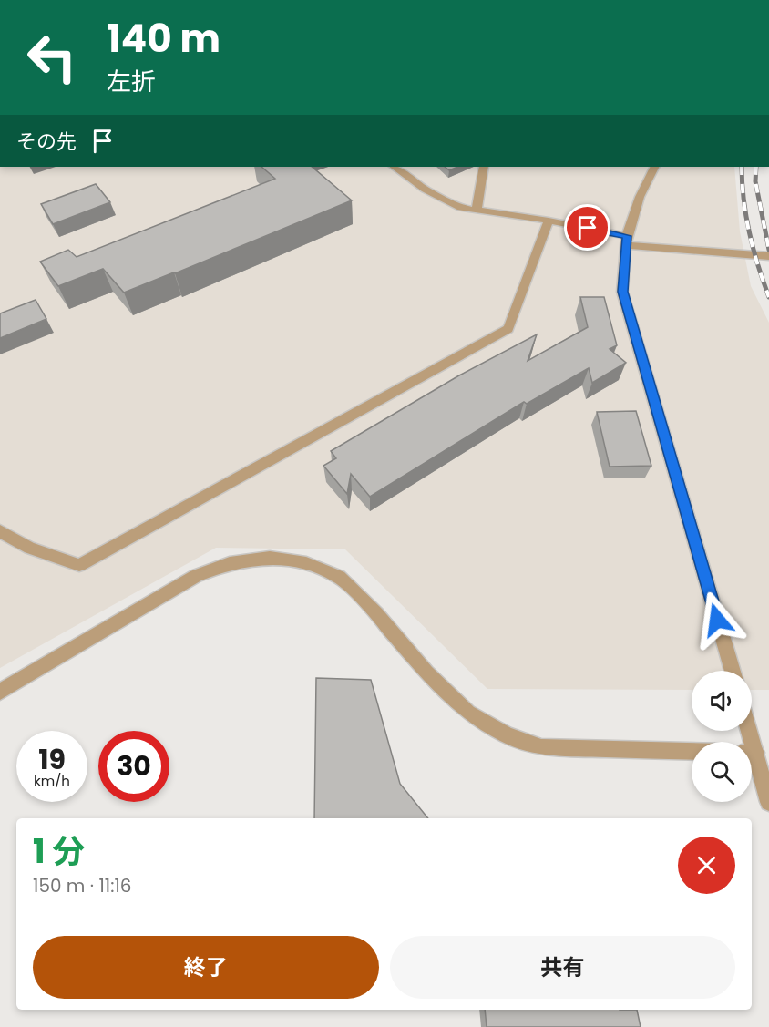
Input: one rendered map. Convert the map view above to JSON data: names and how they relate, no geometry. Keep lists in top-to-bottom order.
{
  "page": {
    "turn": ["140 m", "左折"],
    "then": "その先",
    "speed": "19 km/h",
    "limit": "30",
    "heading": ["1 分", "150 m · 11:16"],
    "buttons": ["終了", "共有"]
  }
}
